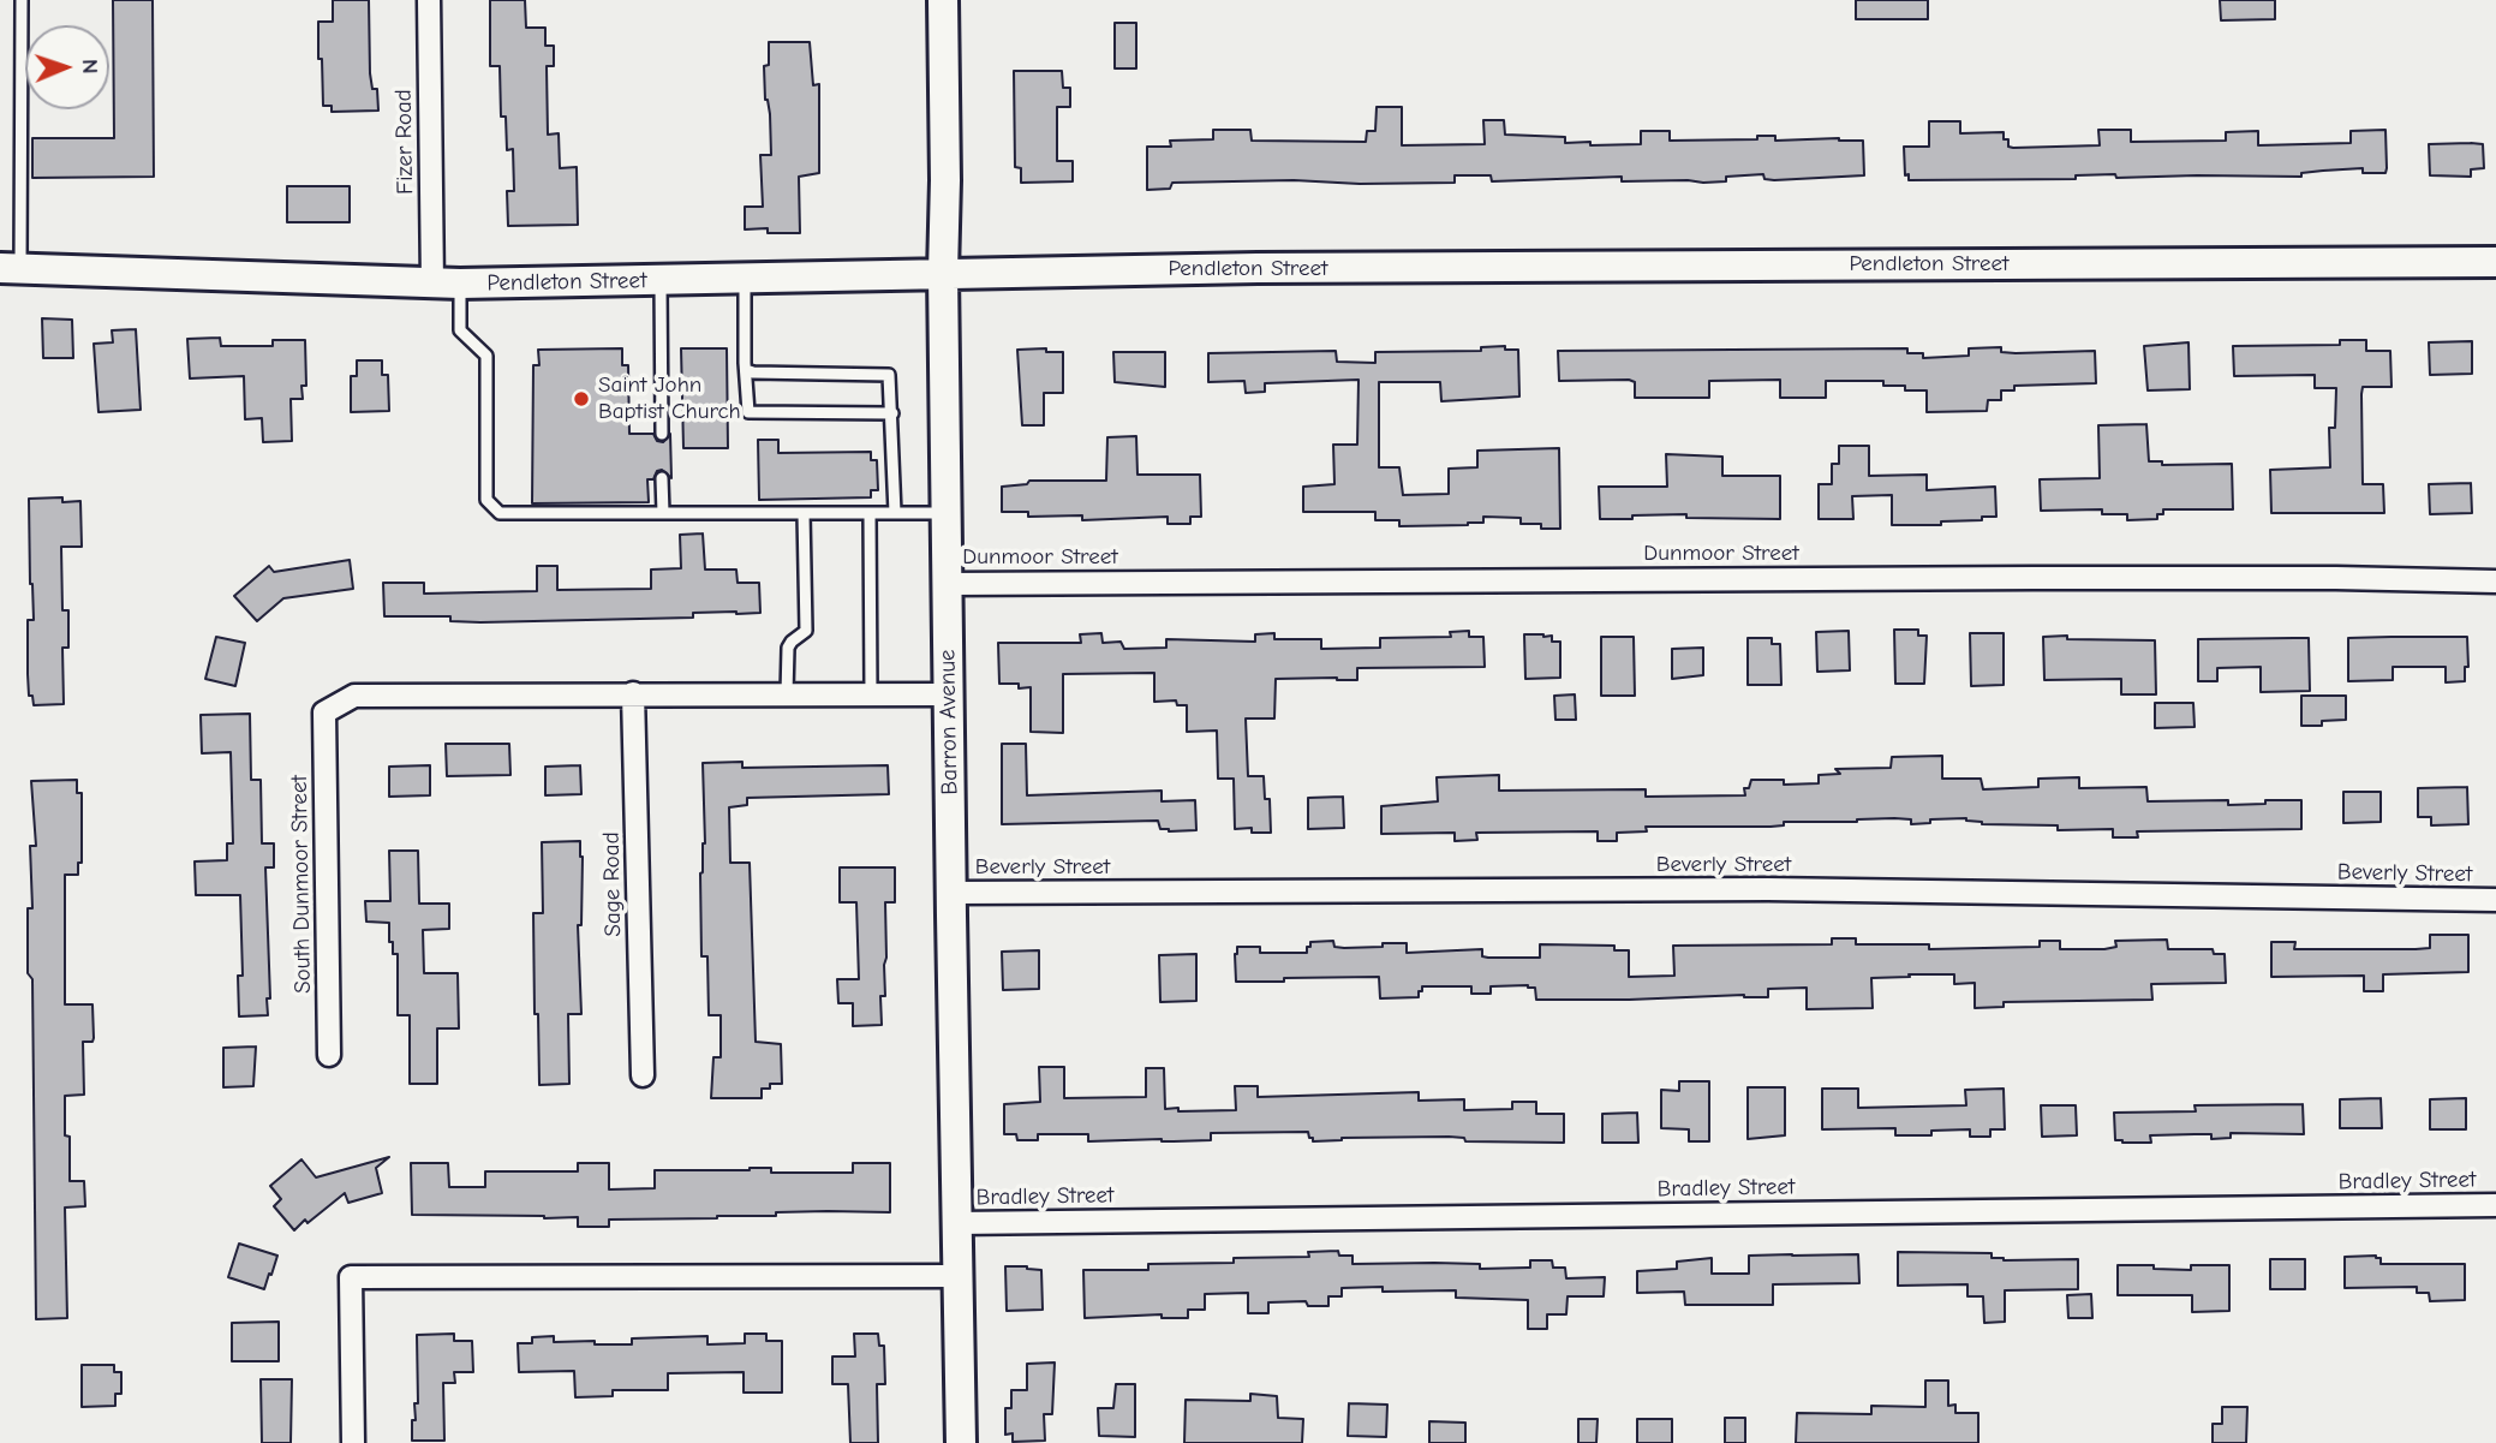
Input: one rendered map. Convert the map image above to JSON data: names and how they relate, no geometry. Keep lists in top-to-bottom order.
{
  "streets": {
    "main road": ["Pendleton Street", "Barron Avenue"],
    "street": [
      "Fizer Road",
      "Dunmoor Street",
      "Beverly Street",
      "South Dunmoor Street",
      "Sage Road",
      "Bradley Street"
    ]
  },
  "crossings": [
    ["Fizer Road", "Pendleton Street"],
    ["Pendleton Street", "Barron Avenue"],
    ["Dunmoor Street", "Barron Avenue"],
    ["Barron Avenue", "Beverly Street"],
    ["Barron Avenue", "Bradley Street"],
    ["South Dunmoor Street", "Sage Road"]
  ],
  "places": ["Saint John Baptist Church"],
  "north": "right"
}
